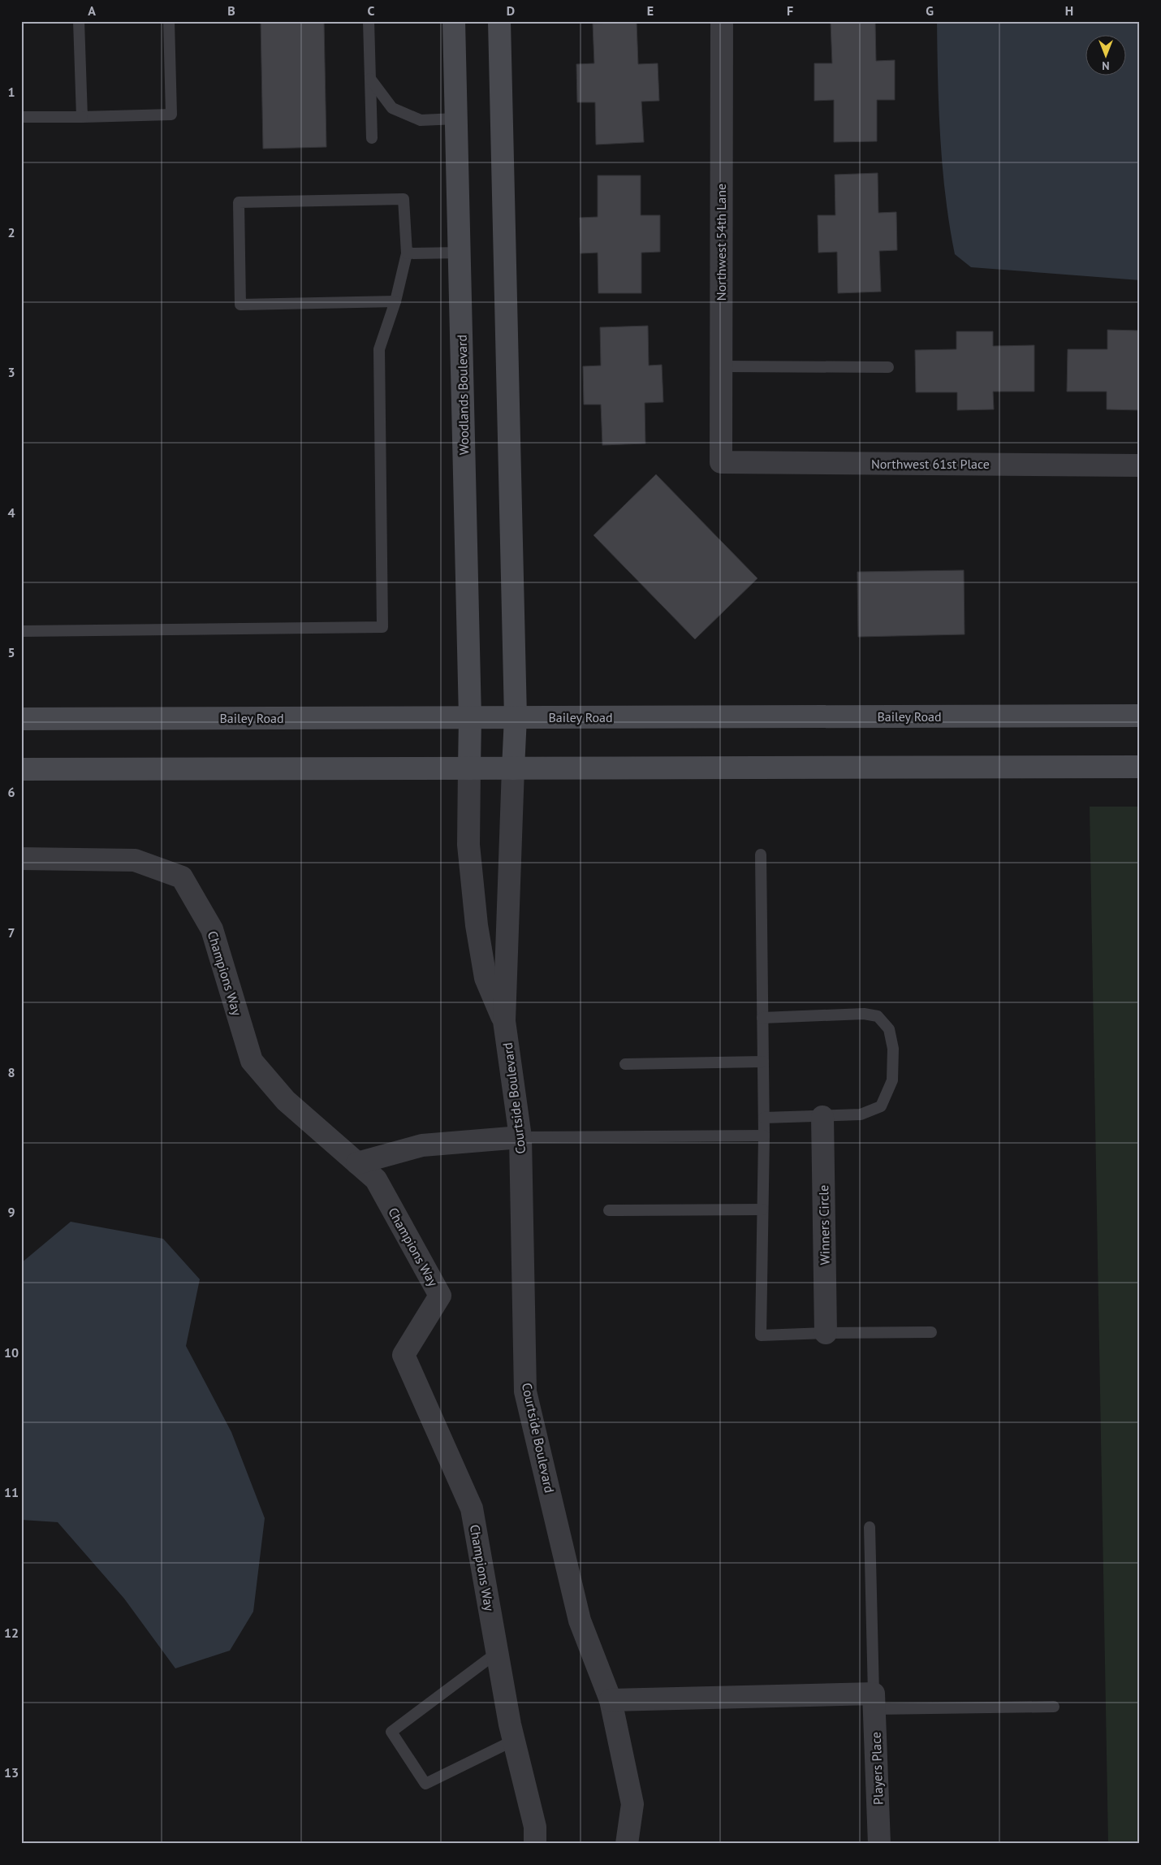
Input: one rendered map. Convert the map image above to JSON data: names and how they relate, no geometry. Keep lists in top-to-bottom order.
{
  "streets": {
    "street": [
      "Northwest 54th Lane",
      "Woodlands Boulevard",
      "Northwest 61st Place",
      "Bailey Road",
      "Champions Way",
      "Courtside Boulevard",
      "Winners Circle",
      "Players Place"
    ]
  },
  "crossings": [
    ["Northwest 54th Lane", "Northwest 61st Place"],
    ["Woodlands Boulevard", "Bailey Road"],
    ["Woodlands Boulevard", "Courtside Boulevard"]
  ],
  "north": "bottom",
  "grid": {
    "columns": [
      "A",
      "B",
      "C",
      "D",
      "E",
      "F",
      "G",
      "H"
    ],
    "rows": [
      "1",
      "2",
      "3",
      "4",
      "5",
      "6",
      "7",
      "8",
      "9",
      "10",
      "11",
      "12",
      "13"
    ]
  }
}
